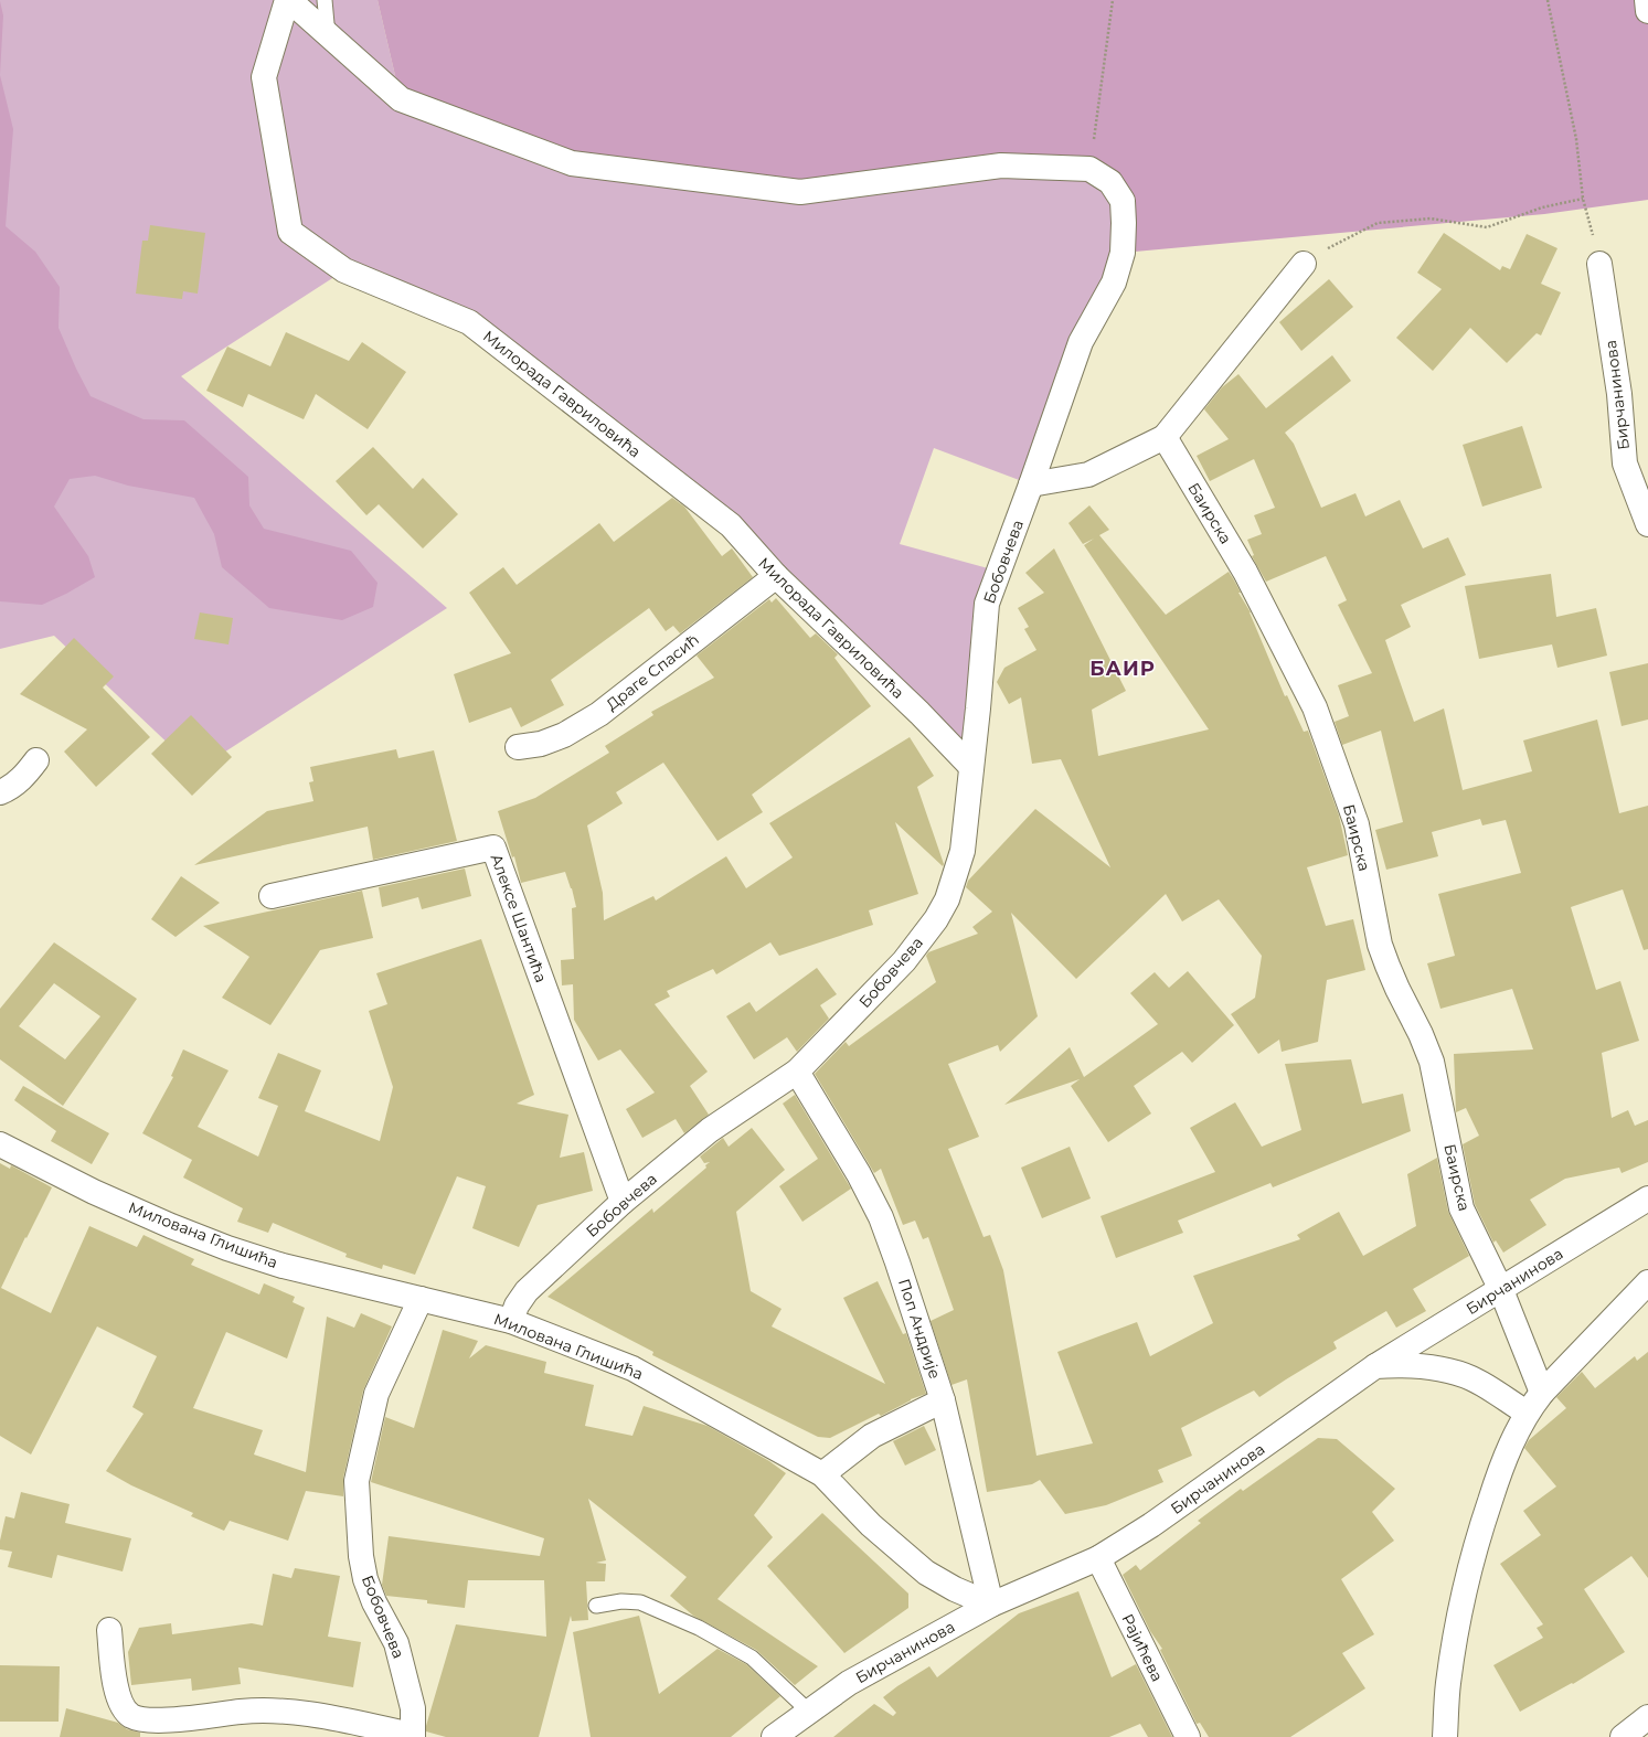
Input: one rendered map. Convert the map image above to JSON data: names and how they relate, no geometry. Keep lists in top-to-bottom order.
{
  "streets": {
    "street": [
      "Милорада Гавриловића",
      "Бирчанинова",
      "Баирска",
      "Бобовчева",
      "Драге Спасић",
      "Алексе Шантића",
      "Милована Глишића",
      "Поп Андрије",
      "Рајићева"
    ]
  },
  "crossings": [
    ["Милорада Гавриловића", "Бобовчева"],
    ["Милорада Гавриловића", "Драге Спасић"],
    ["Бирчанинова", "Баирска"],
    ["Бирчанинова", "Милована Глишића"],
    ["Бирчанинова", "Поп Андрије"],
    ["Бирчанинова", "Рајићева"],
    ["Бобовчева", "Алексе Шантића"],
    ["Бобовчева", "Милована Глишића"],
    ["Бобовчева", "Поп Андрије"],
    ["Милована Глишића", "Поп Андрије"]
  ],
  "districts": ["БАИР"]
}
